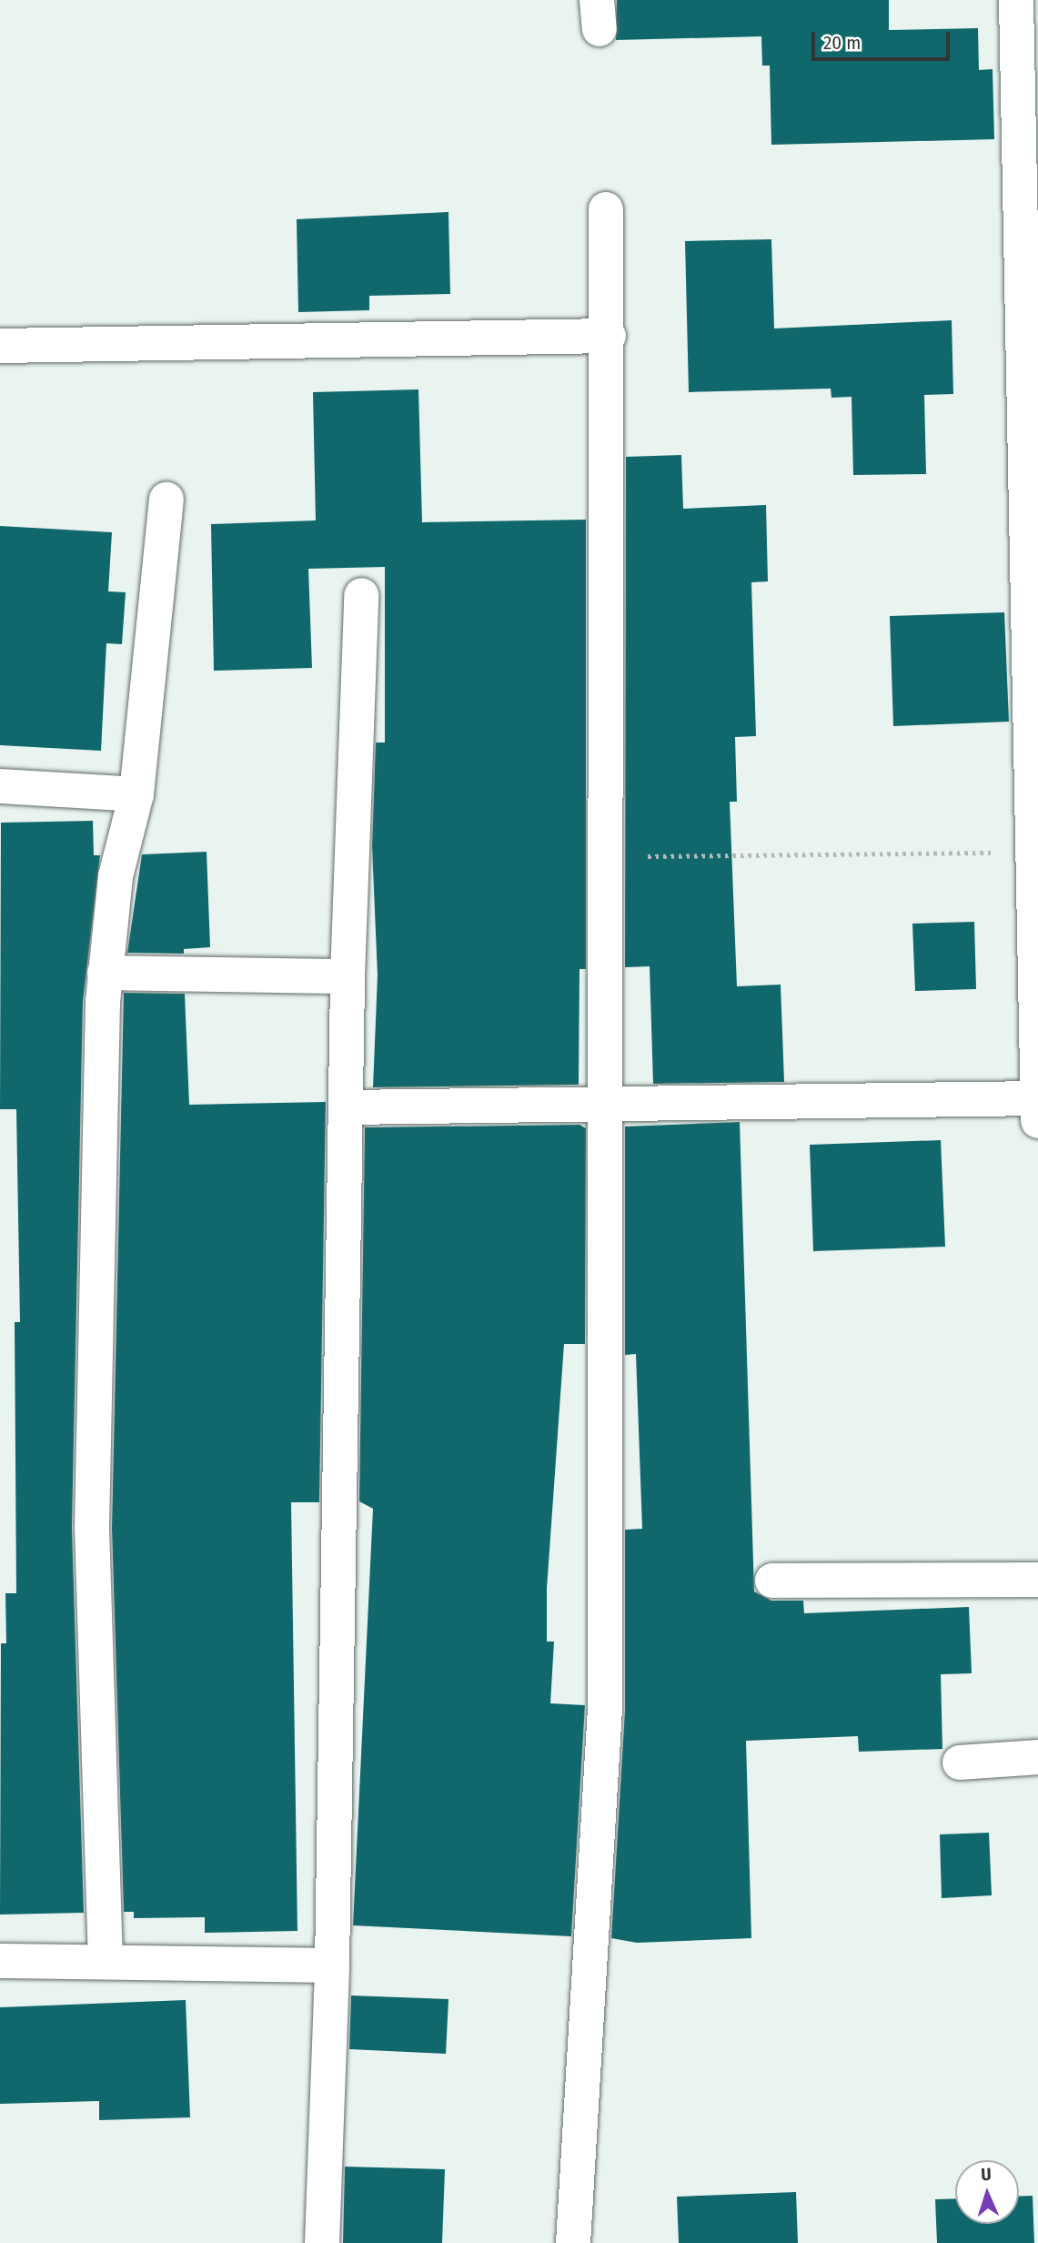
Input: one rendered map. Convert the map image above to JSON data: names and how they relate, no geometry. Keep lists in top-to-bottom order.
{
  "scale_bar": "20 m",
  "north": "top"
}
